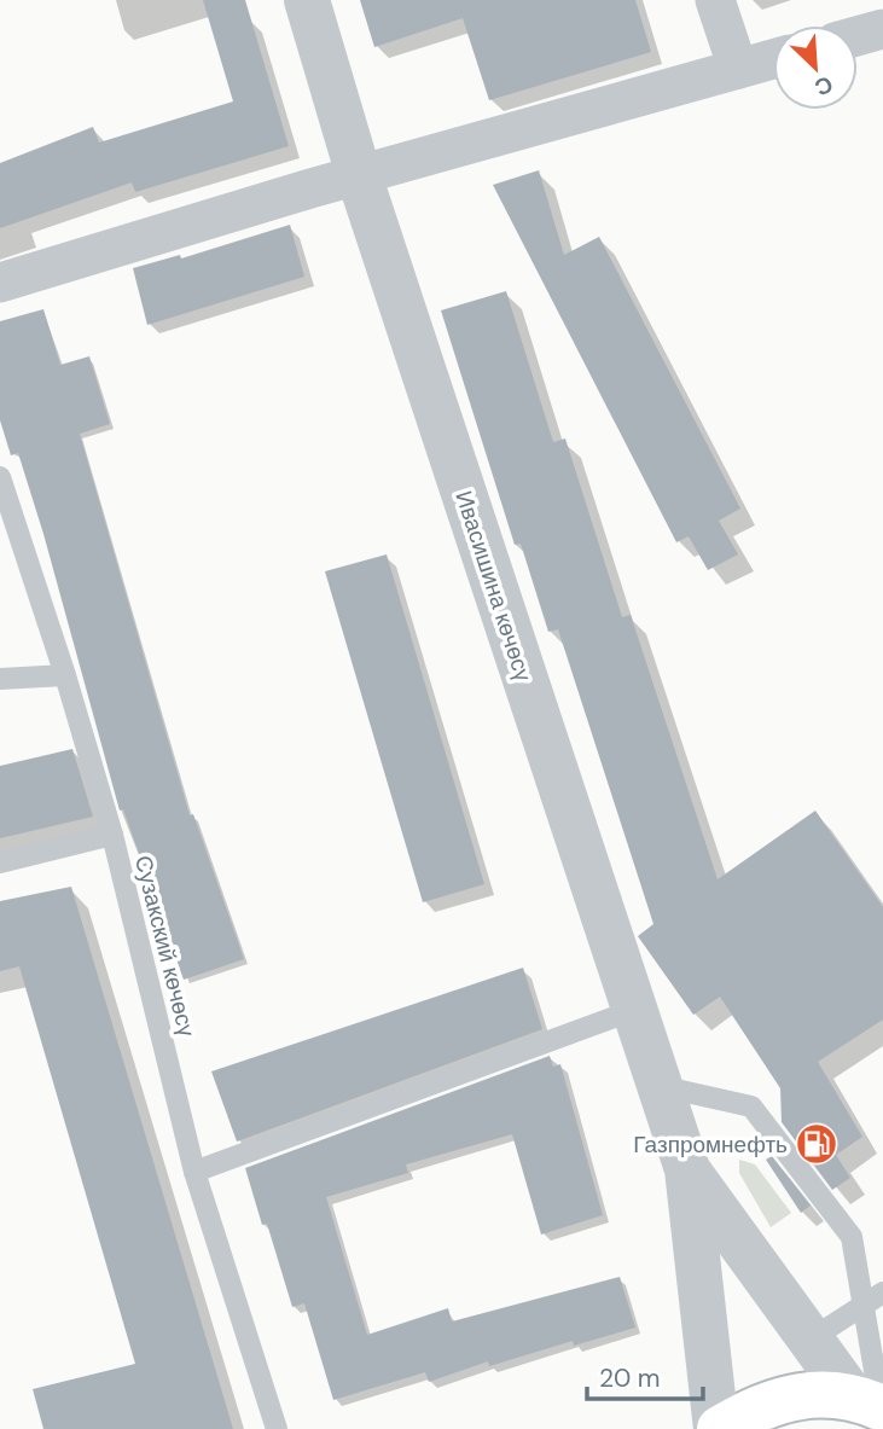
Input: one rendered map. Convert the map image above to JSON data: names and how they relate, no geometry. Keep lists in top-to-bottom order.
{
  "streets": {
    "street": ["Ивасишина көчөсү"],
    "lane": ["Сузакский көчөсү"]
  },
  "places": {
    "fuel station": ["Газпромнефть"]
  },
  "scale_bar": "20 m",
  "north": "bottom right"
}
